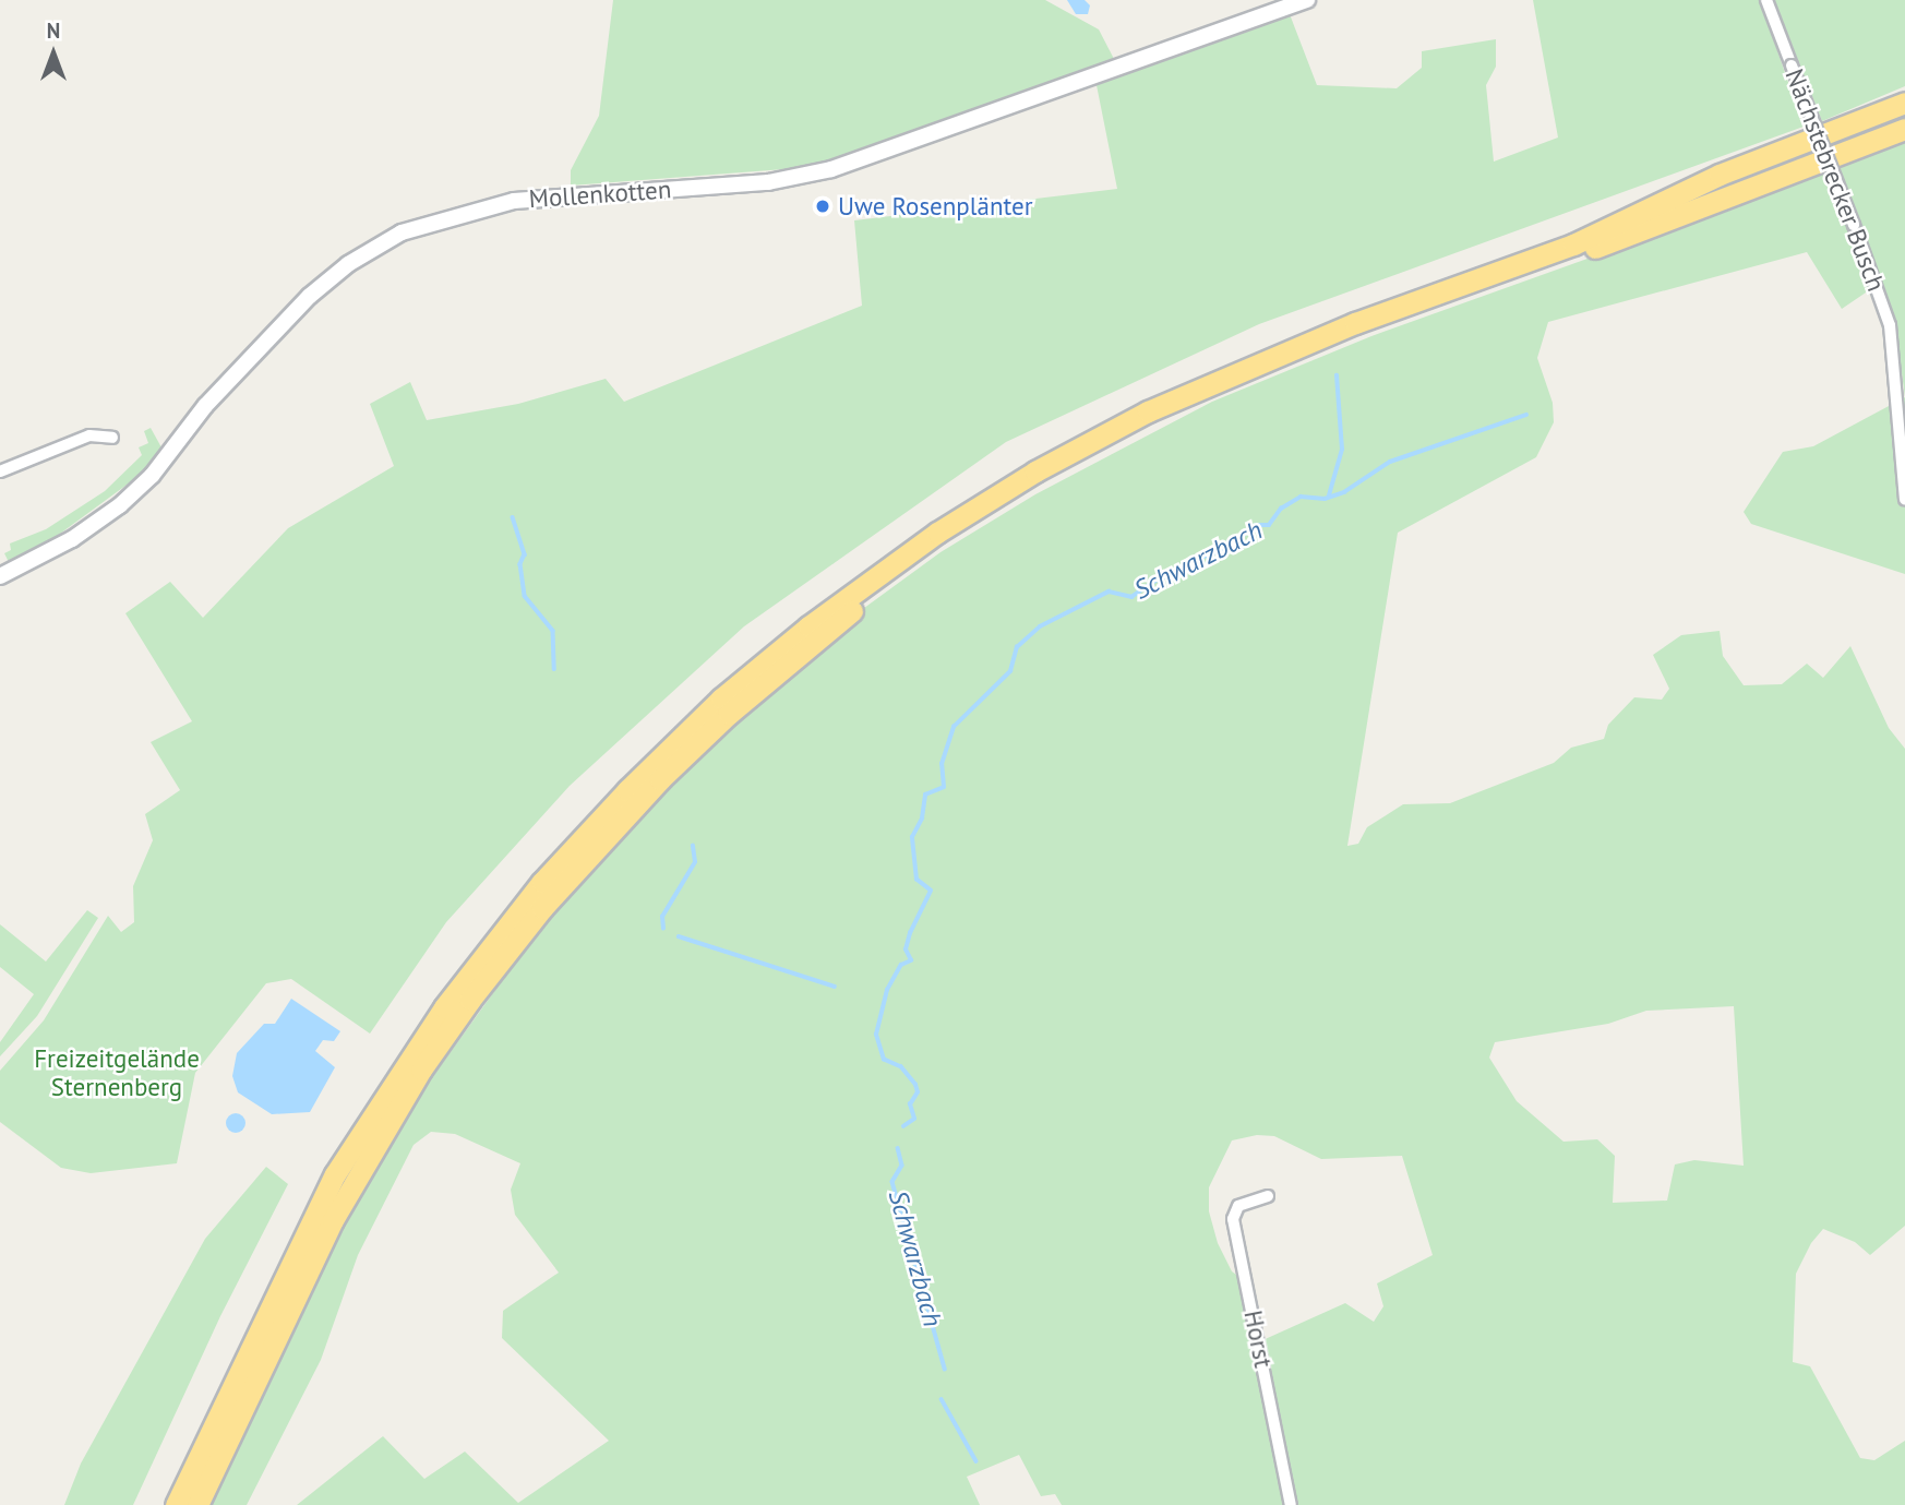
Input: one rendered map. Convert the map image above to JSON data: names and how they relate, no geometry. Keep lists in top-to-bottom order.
{
  "streets": {
    "main road": ["Mollenkotten"],
    "street": ["Nächstebrecker Busch", "Horst"]
  },
  "water": ["Schwarzbach"],
  "parks": ["Freizeitgelände Sternenberg"],
  "places": ["Uwe Rosenplänter"],
  "north": "top"
}
